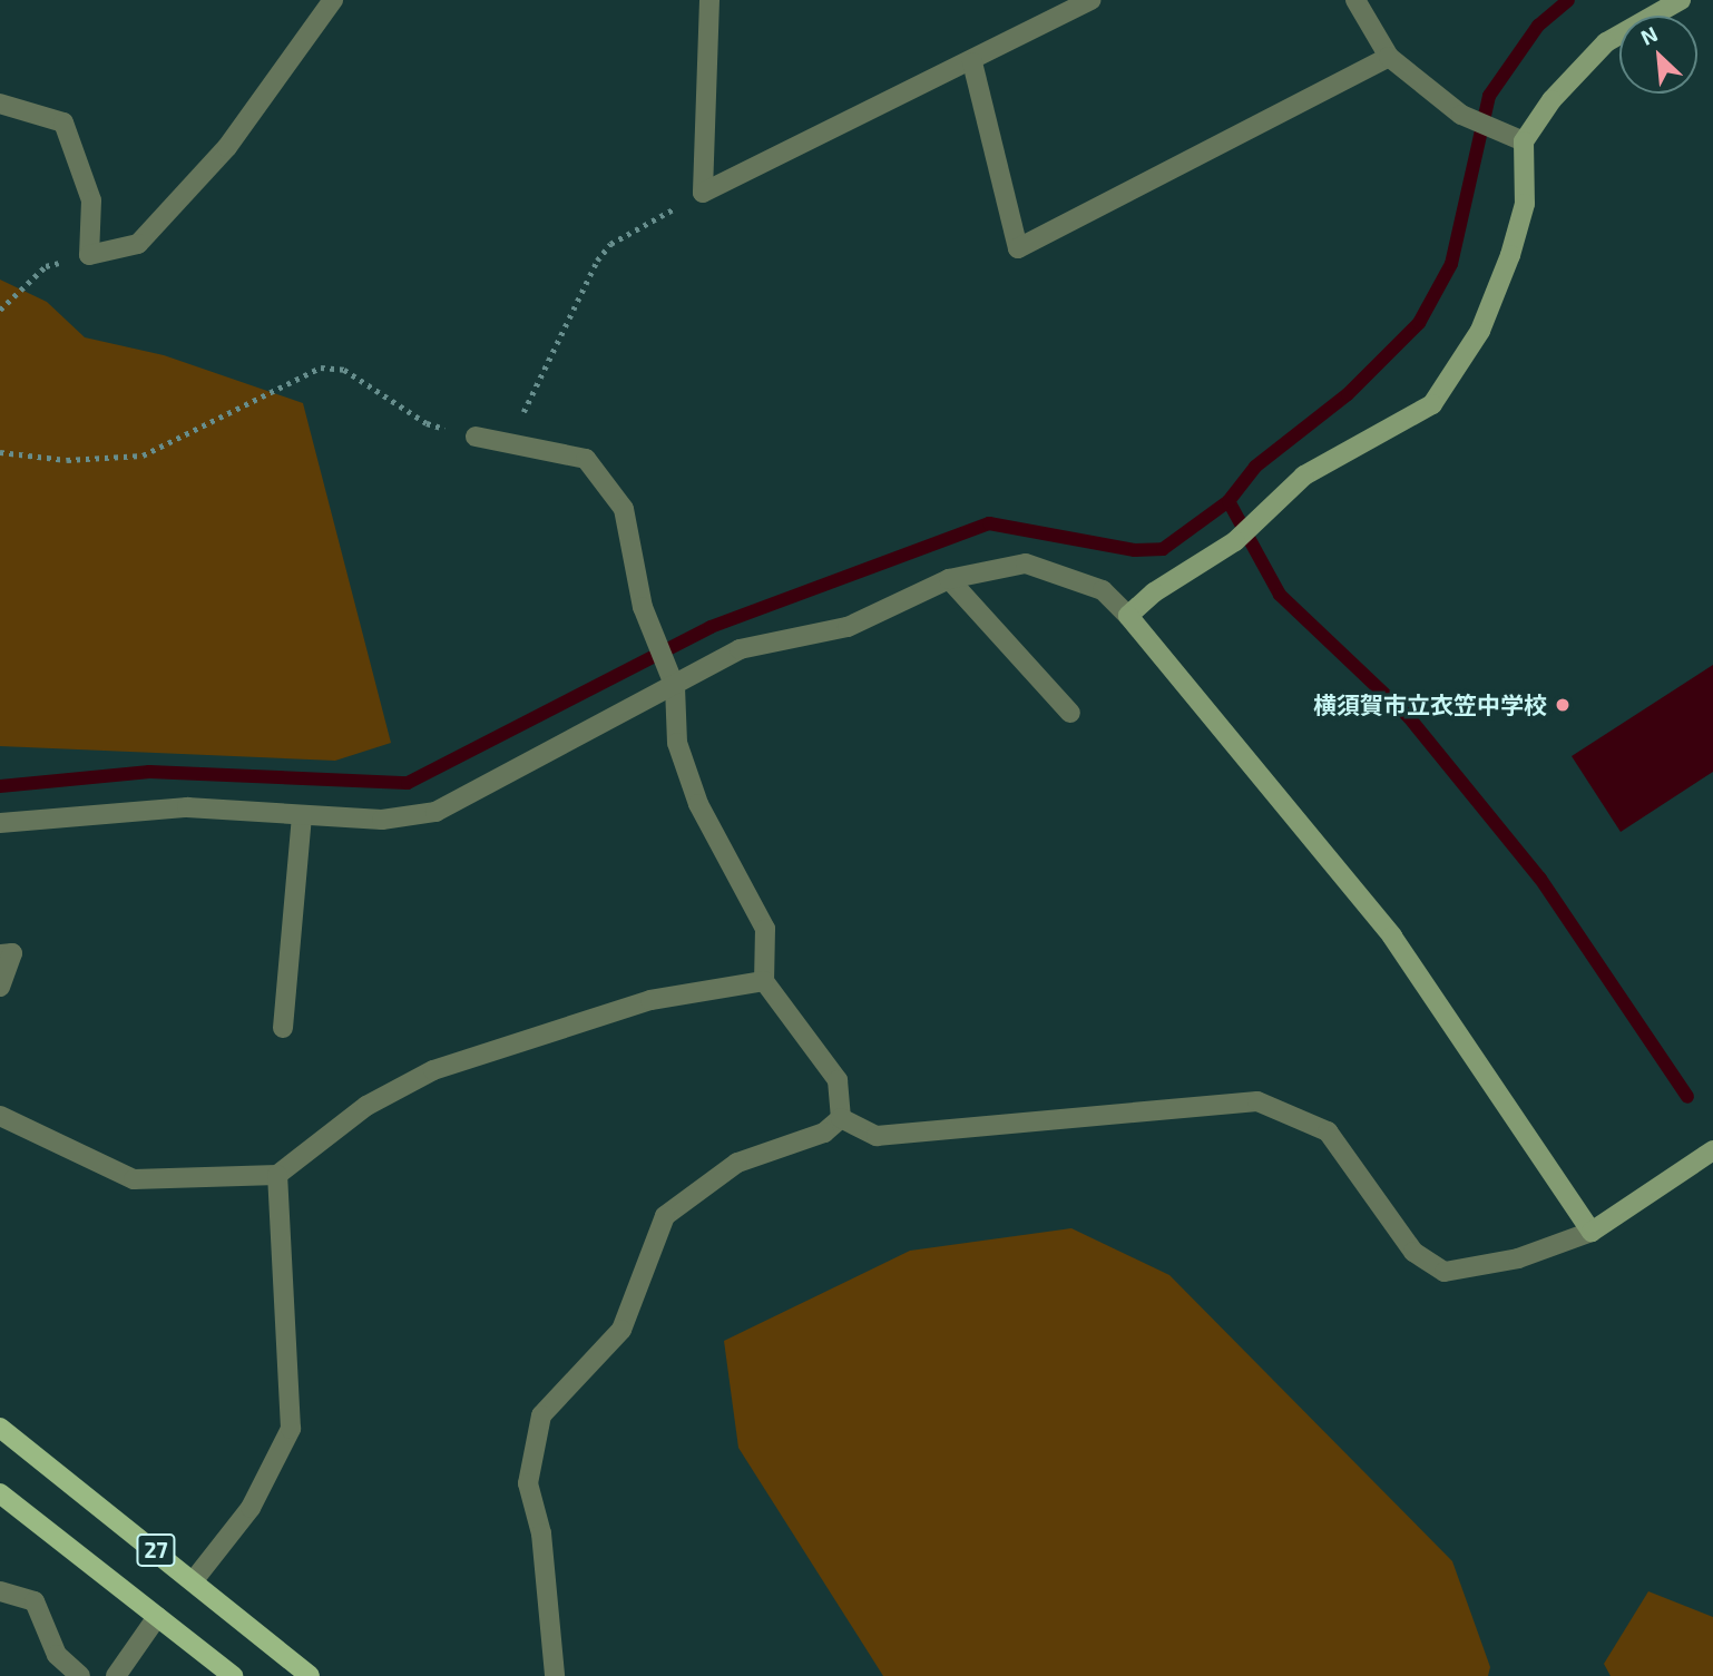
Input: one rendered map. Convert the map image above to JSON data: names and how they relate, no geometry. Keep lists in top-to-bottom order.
{
  "streets": {
    "main road": ["27"]
  },
  "places": ["横須賀市立衣笠中学校"],
  "north": "top left"
}
